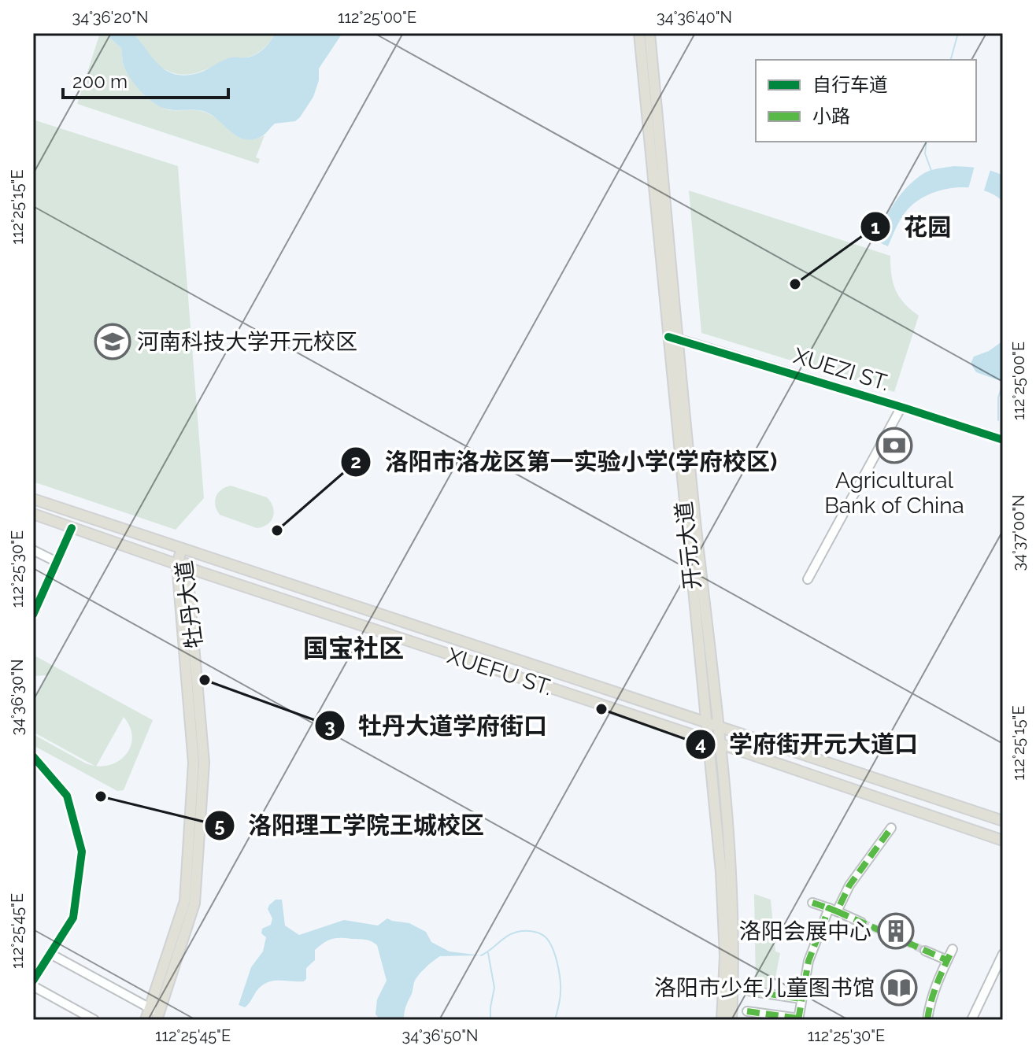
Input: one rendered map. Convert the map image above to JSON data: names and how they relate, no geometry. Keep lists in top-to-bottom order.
{
  "streets": {
    "main road": ["开元大道", "牡丹大道", "XUEFU ST."],
    "street": ["XUEZI ST."]
  },
  "crossings": [
    ["XUEZI ST.", "开元大道"],
    ["开元大道", "XUEFU ST."],
    ["牡丹大道", "XUEFU ST."]
  ],
  "districts": ["国宝社区"],
  "places": {
    "other": [
      "花园",
      "洛阳市洛龙区第一实验小学(学府校区)",
      "牡丹大道学府街口",
      "学府街开元大道口",
      "洛阳理工学院王城校区"
    ],
    "school or university": ["河南科技大学开元校区"],
    "bank": ["Agricultural Bank of China"],
    "building": ["洛阳会展中心"],
    "library": ["洛阳市少年儿童图书馆"]
  },
  "legend": ["自行车道", "小路"],
  "scale_bar": "200 m",
  "coordinates": [
    "34°36'20\"N",
    "112°25'00\"E",
    "34°36'40\"N",
    "112°25'15\"E",
    "34°37'00\"N",
    "112°25'30\"E",
    "34°36'30\"N",
    "112°25'45\"E",
    "34°36'50\"N"
  ]
}
